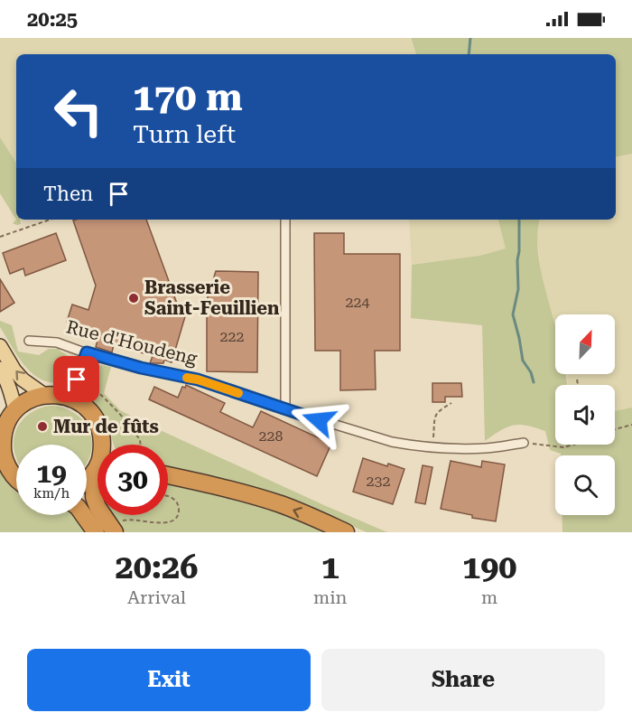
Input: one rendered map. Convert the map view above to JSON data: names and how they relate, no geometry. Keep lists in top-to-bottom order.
{
  "streets": {
    "street": ["Rue d'Houdeng"]
  },
  "places": ["Brasserie Saint-Feuillien", "Mur de fûts"],
  "house_numbers": [
    "224",
    "222",
    "228",
    "232"
  ],
  "north": "top right",
  "page": {
    "status": "20:25",
    "turn": ["170 m", "Turn left"],
    "then": "Then",
    "speed": "19 km/h",
    "limit": "30",
    "eta": [
      "20:26",
      "Arrival",
      "1",
      "min",
      "190",
      "m"
    ],
    "buttons": ["Exit", "Share"]
  }
}
